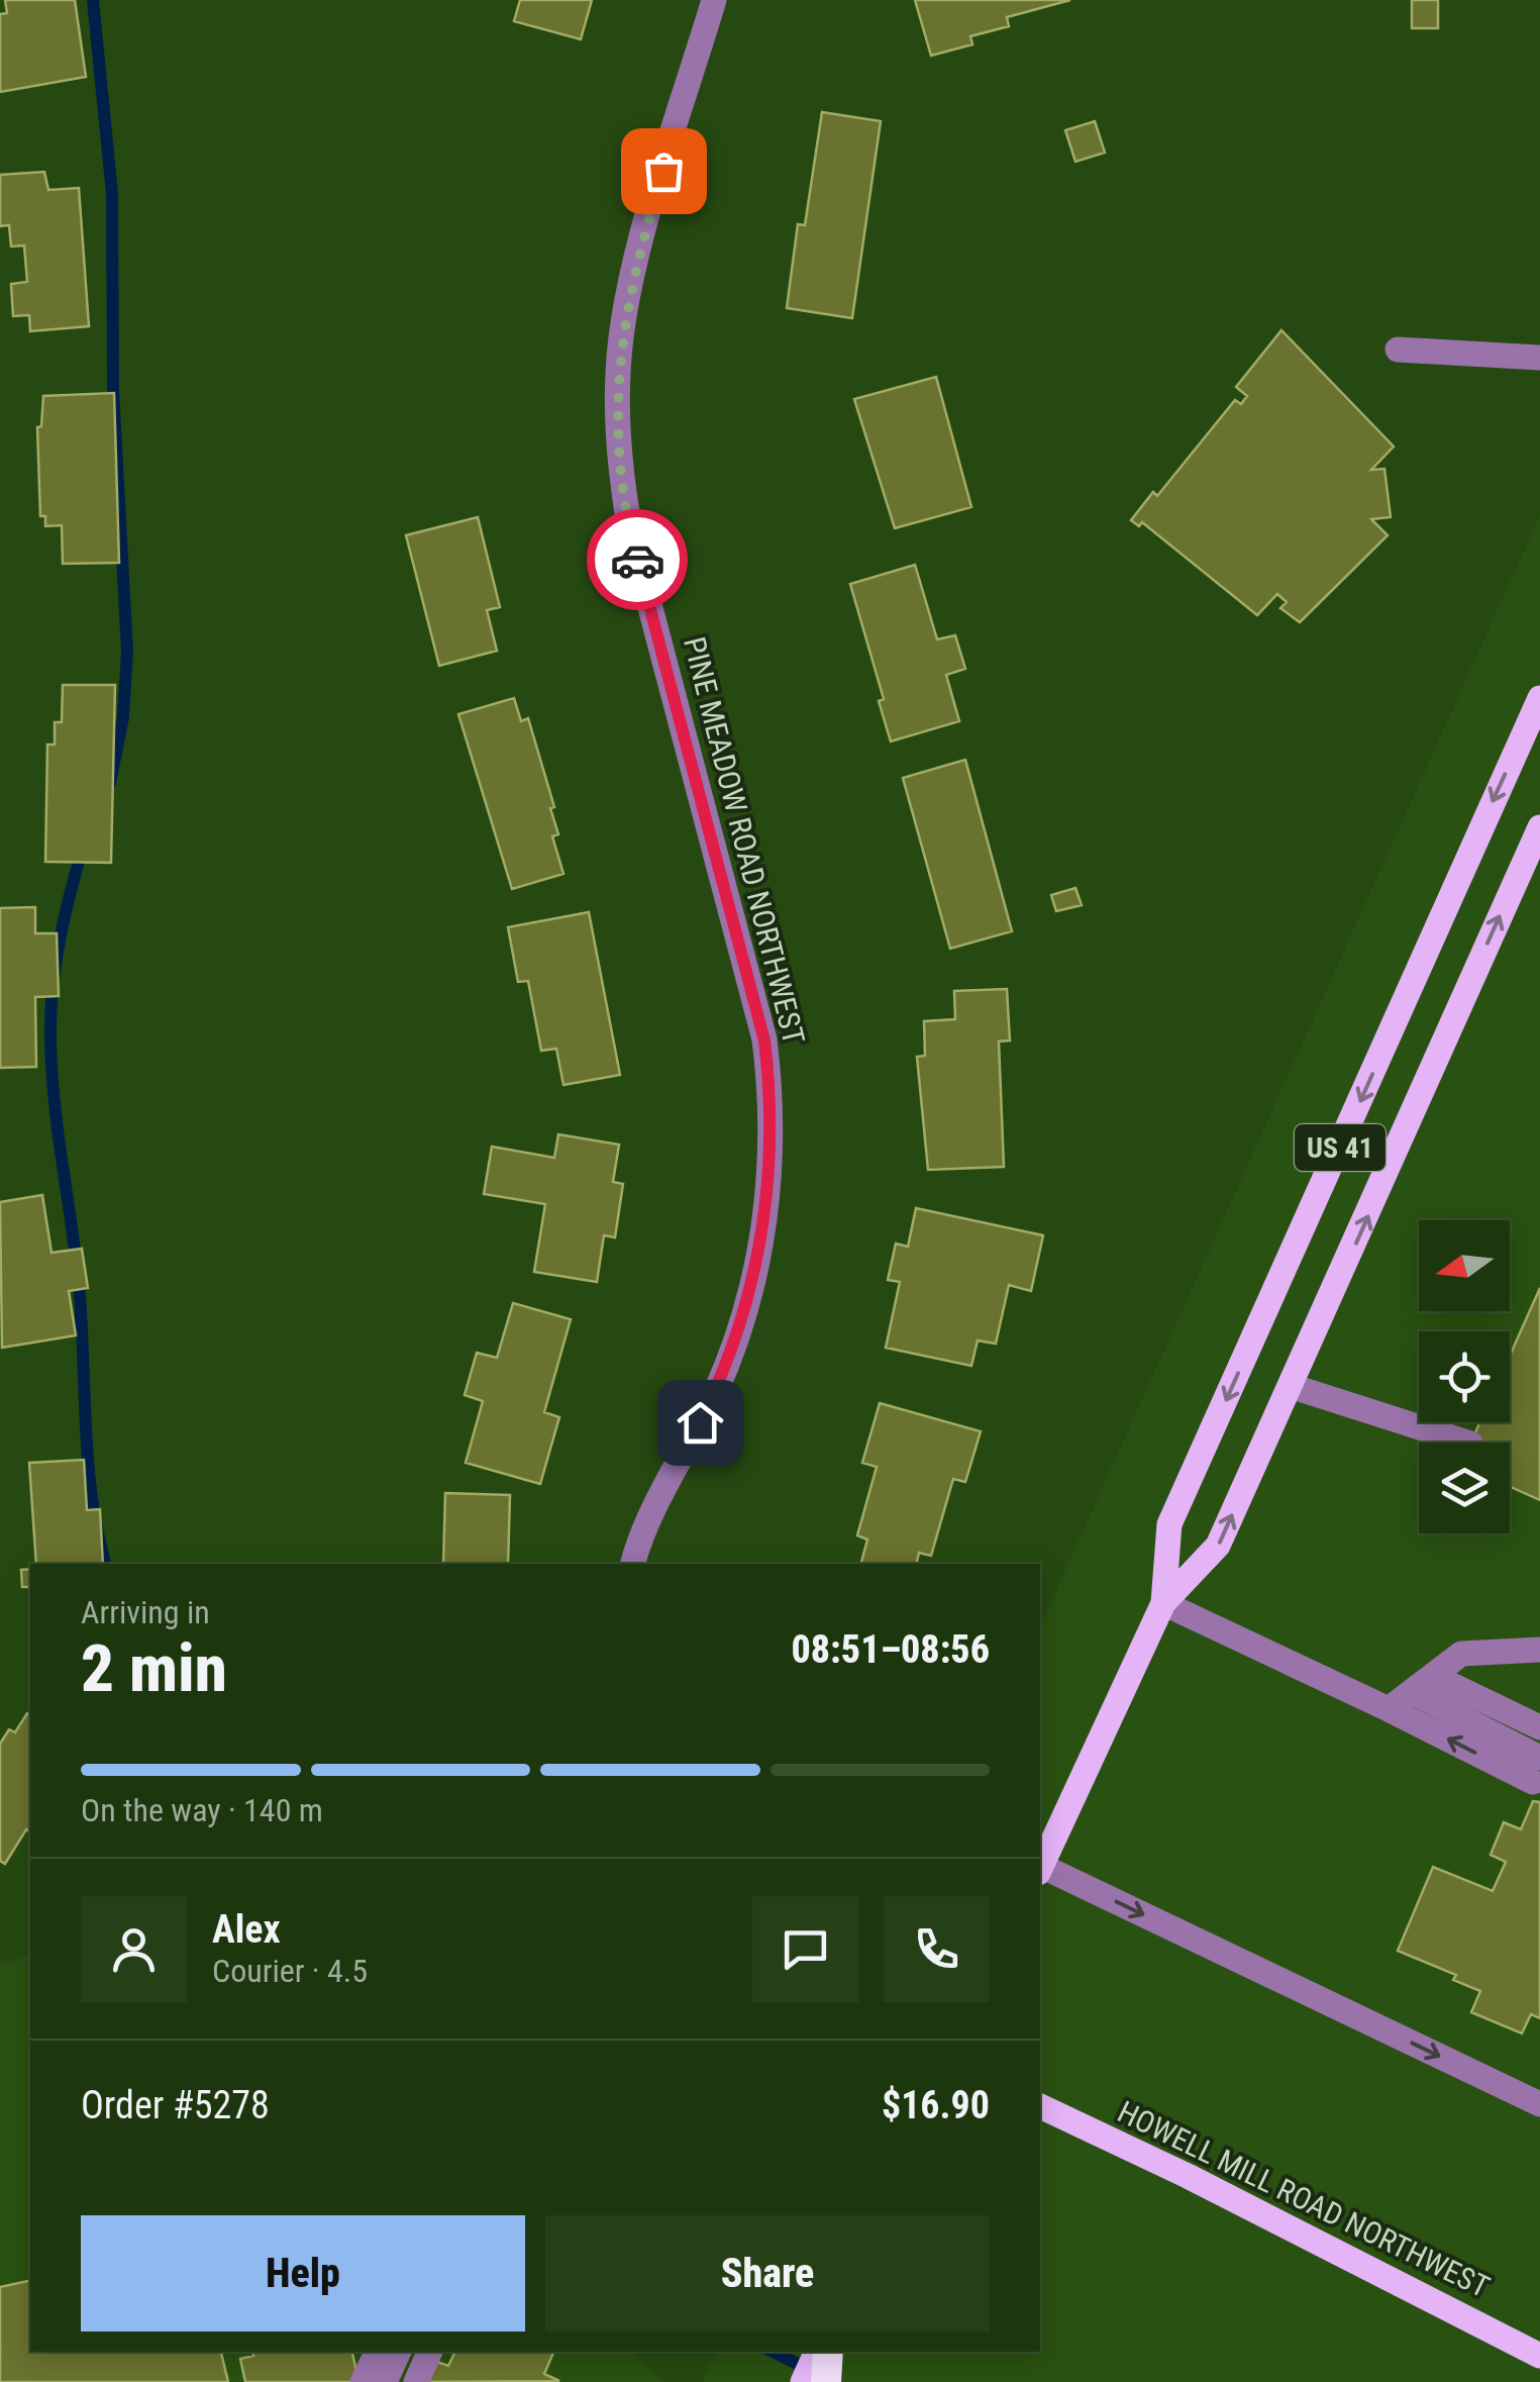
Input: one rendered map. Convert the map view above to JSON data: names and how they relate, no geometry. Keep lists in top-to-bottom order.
{
  "streets": {
    "main road": ["US 41", "HOWELL MILL ROAD NORTHWEST"],
    "street": ["PINE MEADOW ROAD NORTHWEST"]
  },
  "north": "left",
  "page": {
    "heading": ["2 min", "Arriving in", "08:51–08:56"],
    "panel": [
      "Alex",
      "Courier · 4.5",
      "Order #5278",
      "$16.90"
    ],
    "bar": "On the way · 140 m",
    "buttons": ["Help", "Share"]
  }
}
